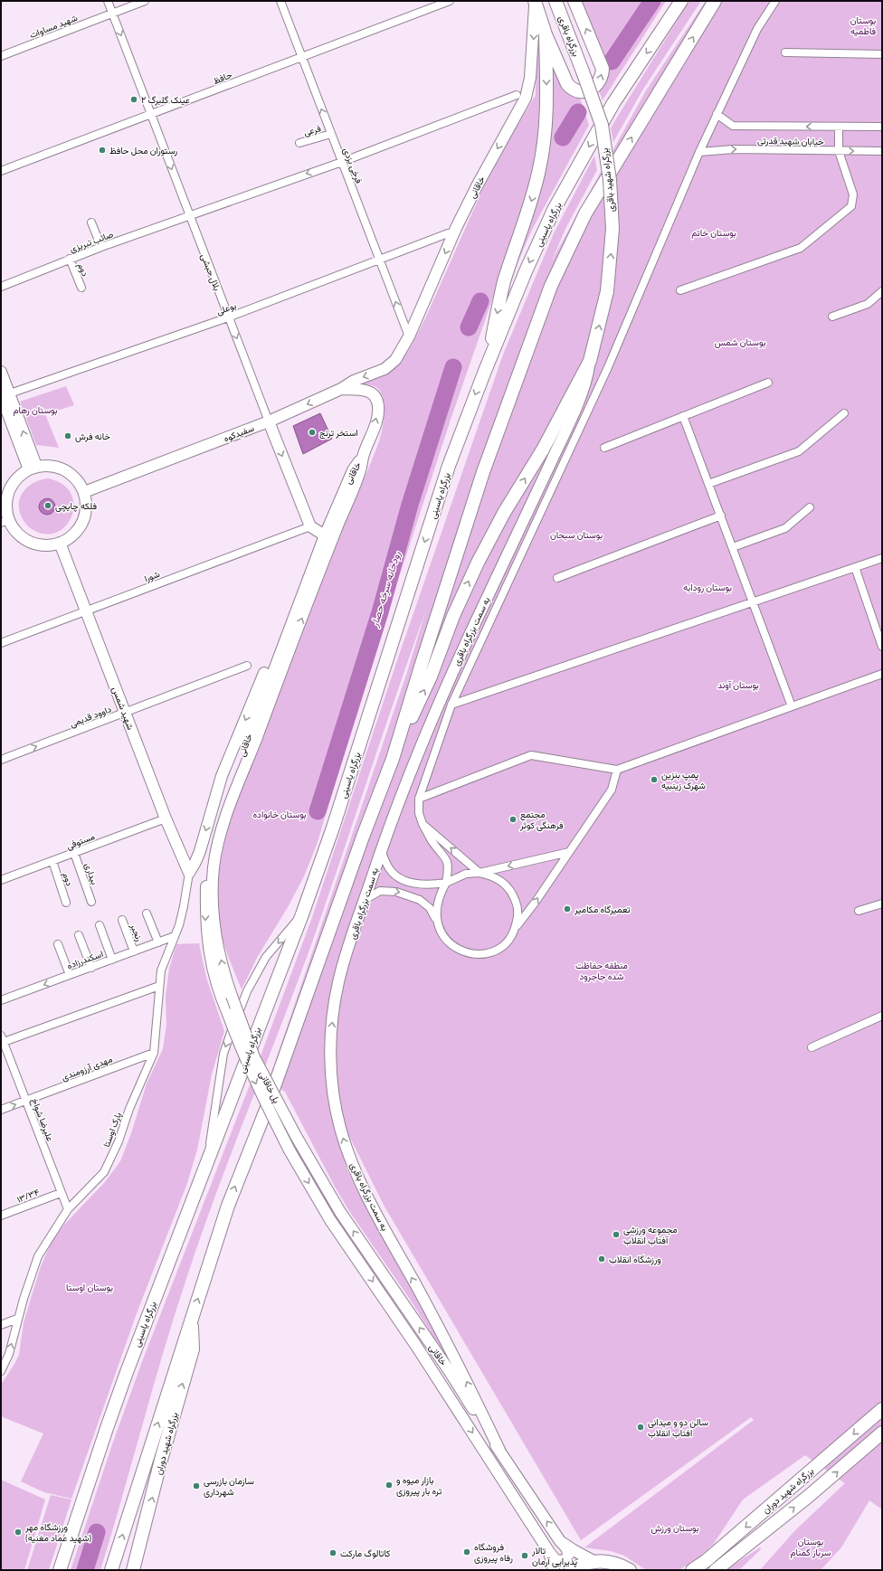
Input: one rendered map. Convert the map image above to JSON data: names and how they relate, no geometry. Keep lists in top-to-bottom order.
{
  "streets": {
    "highway": [
      "بزرگراه باقری",
      "بزرگراه شهید باقری",
      "بزرگراه یاسینی",
      "بزرگراه شهید دوران"
    ],
    "main road": [
      "خاقانی",
      "بلال حبشی",
      "سفیدکوه",
      "به سمت بزرگراه باقری",
      "شهید شمس",
      "پل خاقانی"
    ],
    "street": [
      "شهید مساوات",
      "حافظ",
      "فرعی",
      "خیابان شهید قدرتی",
      "فرخی یزدی",
      "صائب تبریزی",
      "دوم",
      "بوعلی",
      "شورا",
      "داوود قدیمی",
      "مستوفی",
      "بیداری",
      "رنجبر",
      "اسکندرزاده",
      "مهدی آرزومندی",
      "علیرضا شواخ",
      "پارک اوستا",
      "۱۳/۳۴"
    ]
  },
  "crossings": [
    ["شهید مساوات", "بلال حبشی"],
    ["بزرگراه باقری", "بزرگراه شهید باقری"],
    ["حافظ", "فرخی یزدی"],
    ["حافظ", "بلال حبشی"],
    ["فرعی", "فرخی یزدی"],
    ["فرخی یزدی", "خاقانی"],
    ["فرخی یزدی", "صائب تبریزی"],
    ["فرخی یزدی", "بوعلی"],
    ["بزرگراه شهید باقری", "به سمت بزرگراه باقری"],
    ["خاقانی", "سفیدکوه"],
    ["خاقانی", "به سمت بزرگراه باقری"],
    ["خاقانی", "پل خاقانی"],
    ["صائب تبریزی", "دوم"],
    ["صائب تبریزی", "بلال حبشی"],
    ["دوم", "مستوفی"],
    ["بلال حبشی", "بوعلی"],
    ["بلال حبشی", "سفیدکوه"],
    ["بلال حبشی", "شورا"],
    ["سفیدکوه", "شهید شمس"],
    ["شورا", "شهید شمس"],
    ["شهید شمس", "داوود قدیمی"],
    ["شهید شمس", "مستوفی"],
    ["شهید شمس", "پارک اوستا"],
    ["مستوفی", "بیداری"],
    ["رنجبر", "اسکندرزاده"],
    ["اسکندرزاده", "پارک اوستا"],
    ["مهدی آرزومندی", "علیرضا شواخ"],
    ["مهدی آرزومندی", "پارک اوستا"],
    ["علیرضا شواخ", "پارک اوستا"],
    ["علیرضا شواخ", "۱۳/۳۴"]
  ],
  "one_way": [
    "فرخی یزدی",
    "بلال حبشی",
    "سفیدکوه",
    "به سمت بزرگراه باقری",
    "داوود قدیمی"
  ],
  "water": ["رودخانه سرخه حصار"],
  "parks": [
    "بوستان فاطمیه",
    "بوستان خاتم",
    "بوستان شمس",
    "بوستان رهام",
    "بوستان سبحان",
    "بوستان رودابه",
    "بوستان آوند",
    "بوستان خانواده",
    "منطقه حفاظت شده جاجرود",
    "بوستان اوستا",
    "بوستان ورزش",
    "بوستان سرباز گمنام"
  ],
  "places": [
    "عینک گلبرگ ۲",
    "رستوران محل حافظ",
    "استخر ترنج",
    "خانه فرش",
    "فلکه چایچی",
    "پمپ بنزین شهرک زینبیه",
    "مجتمع فرهنگی کوثر",
    "تعمیرگاه مکامیر",
    "مجموعه ورزشی آفتاب انقلاب",
    "ورزشگاه انقلاب",
    "سالن دو و میدانی افتاب انقلاب",
    "بازار میوه و تره بار پیروزی",
    "سازمان بازرسی شهرداری",
    "ورزشگاه مهر (شهید عماد مغنیه)",
    "فروشگاه رفاه پیروزی",
    "کاتالوگ مارکت",
    "تالار پذیرایی آرمان"
  ]
}
